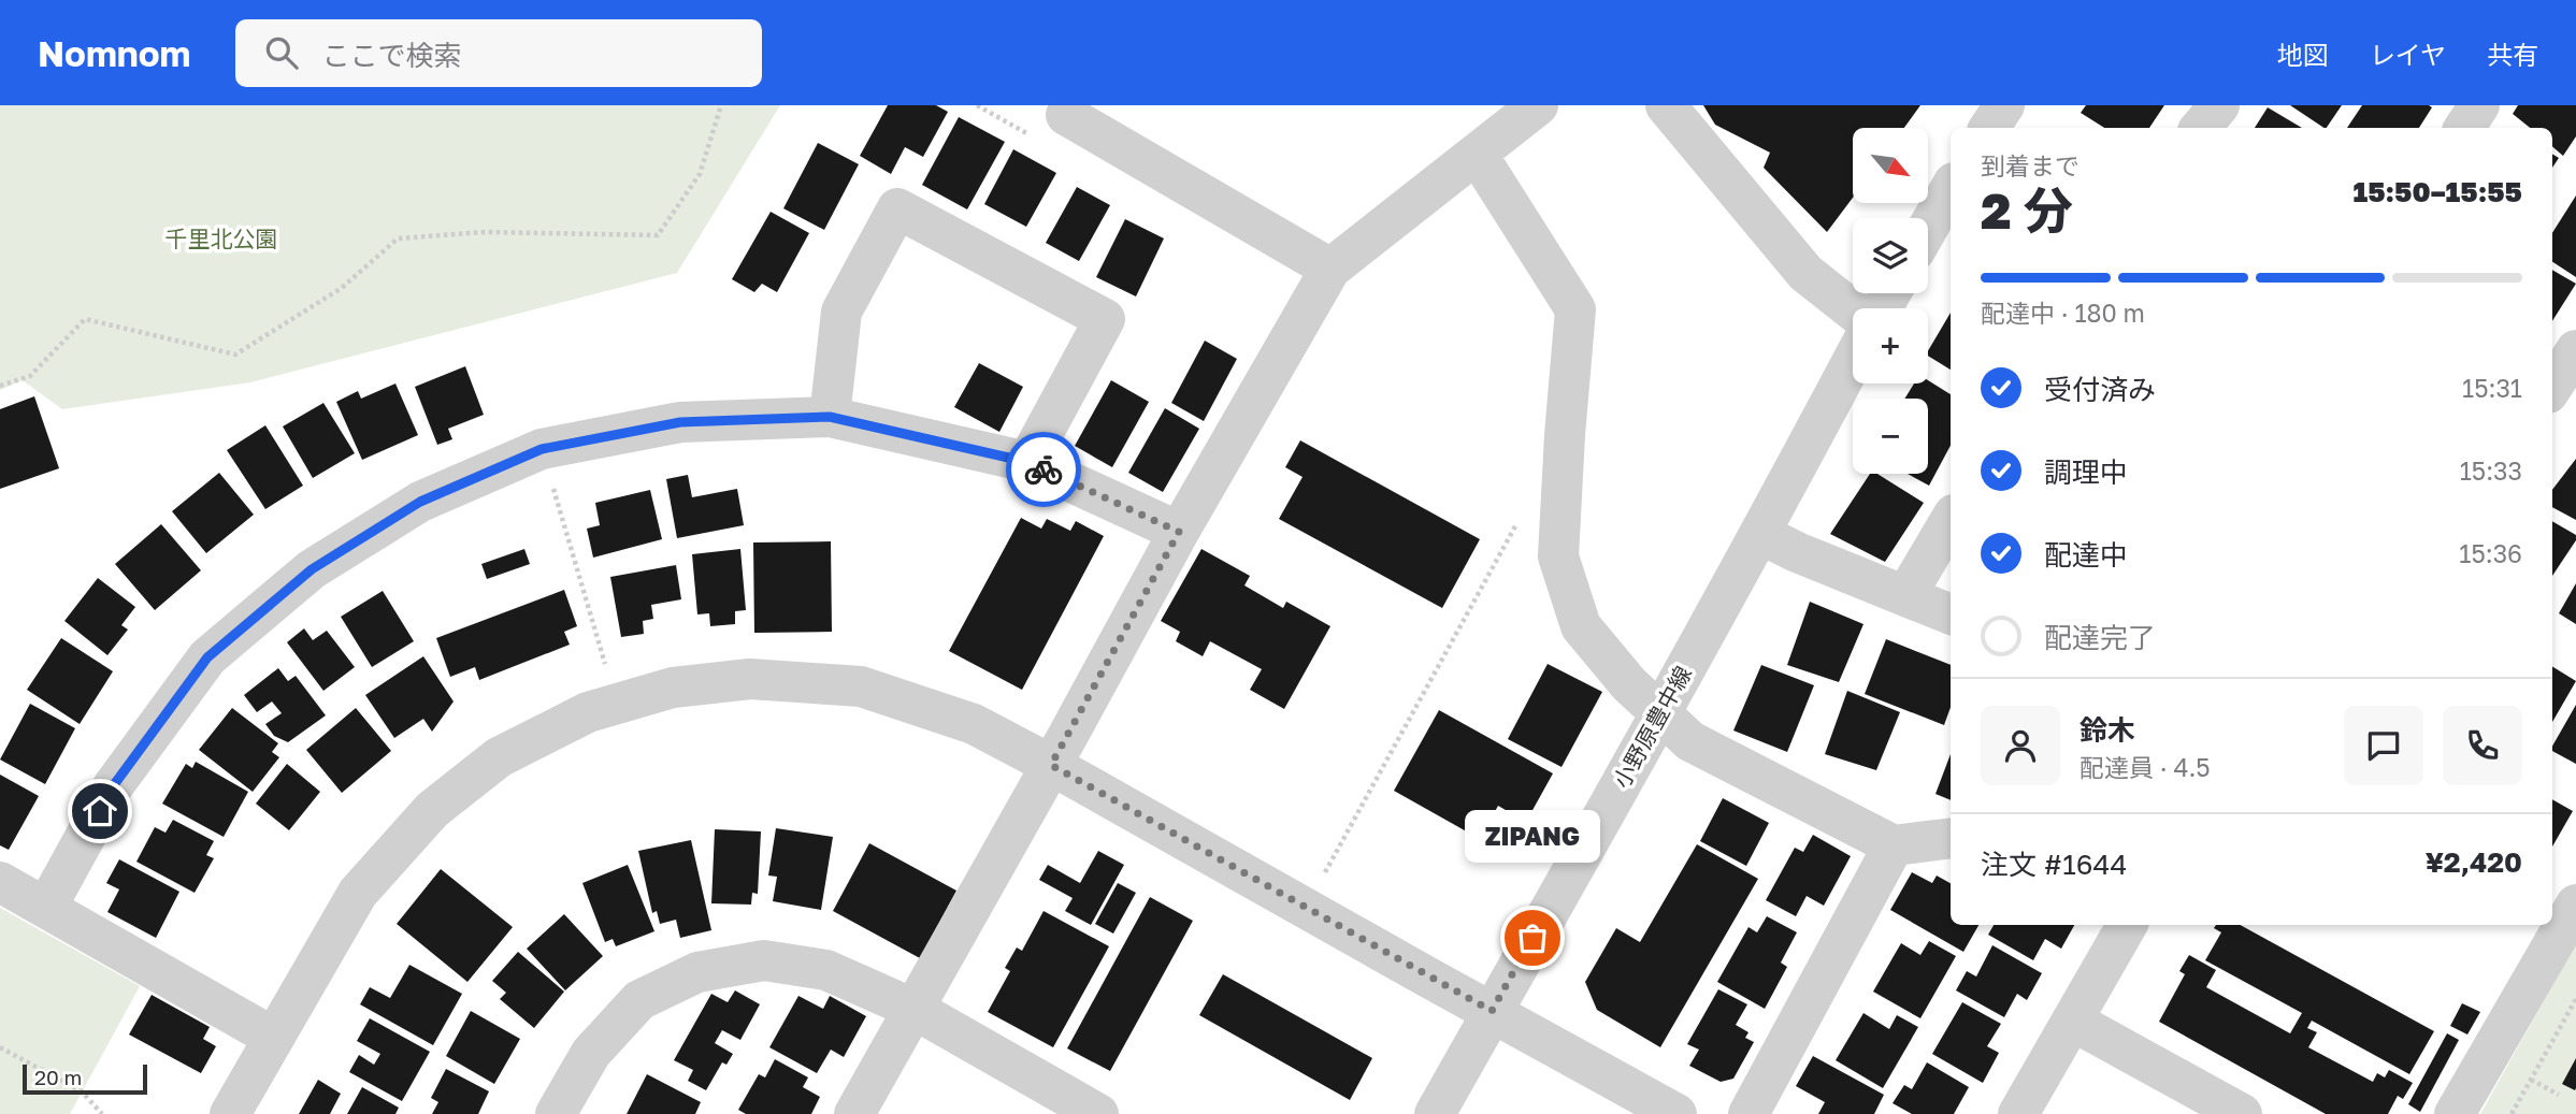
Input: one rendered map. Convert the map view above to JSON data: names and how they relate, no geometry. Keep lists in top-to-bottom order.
{
  "streets": {
    "street": ["小野原豊中線"]
  },
  "parks": ["千里北公園"],
  "places": ["ZIPANG"],
  "scale_bar": "20 m",
  "north": "bottom right",
  "page": {
    "header": "Nomnom",
    "search": "ここで検索",
    "nav": ["地図", "レイヤ", "共有"],
    "map_buttons": ["+", "−"],
    "heading": ["2 分", "到着まで", "15:50–15:55"],
    "panel": [
      "鈴木",
      "配達員 · 4.5",
      "注文 #1644",
      "¥2,420"
    ],
    "bar": "配達中 · 180 m",
    "list": [
      ["受付済み", "15:31"],
      ["調理中", "15:33"],
      ["配達中", "15:36"],
      "配達完了"
    ],
    "bubble": "ZIPANG",
    "scale": "20 m"
  }
}
